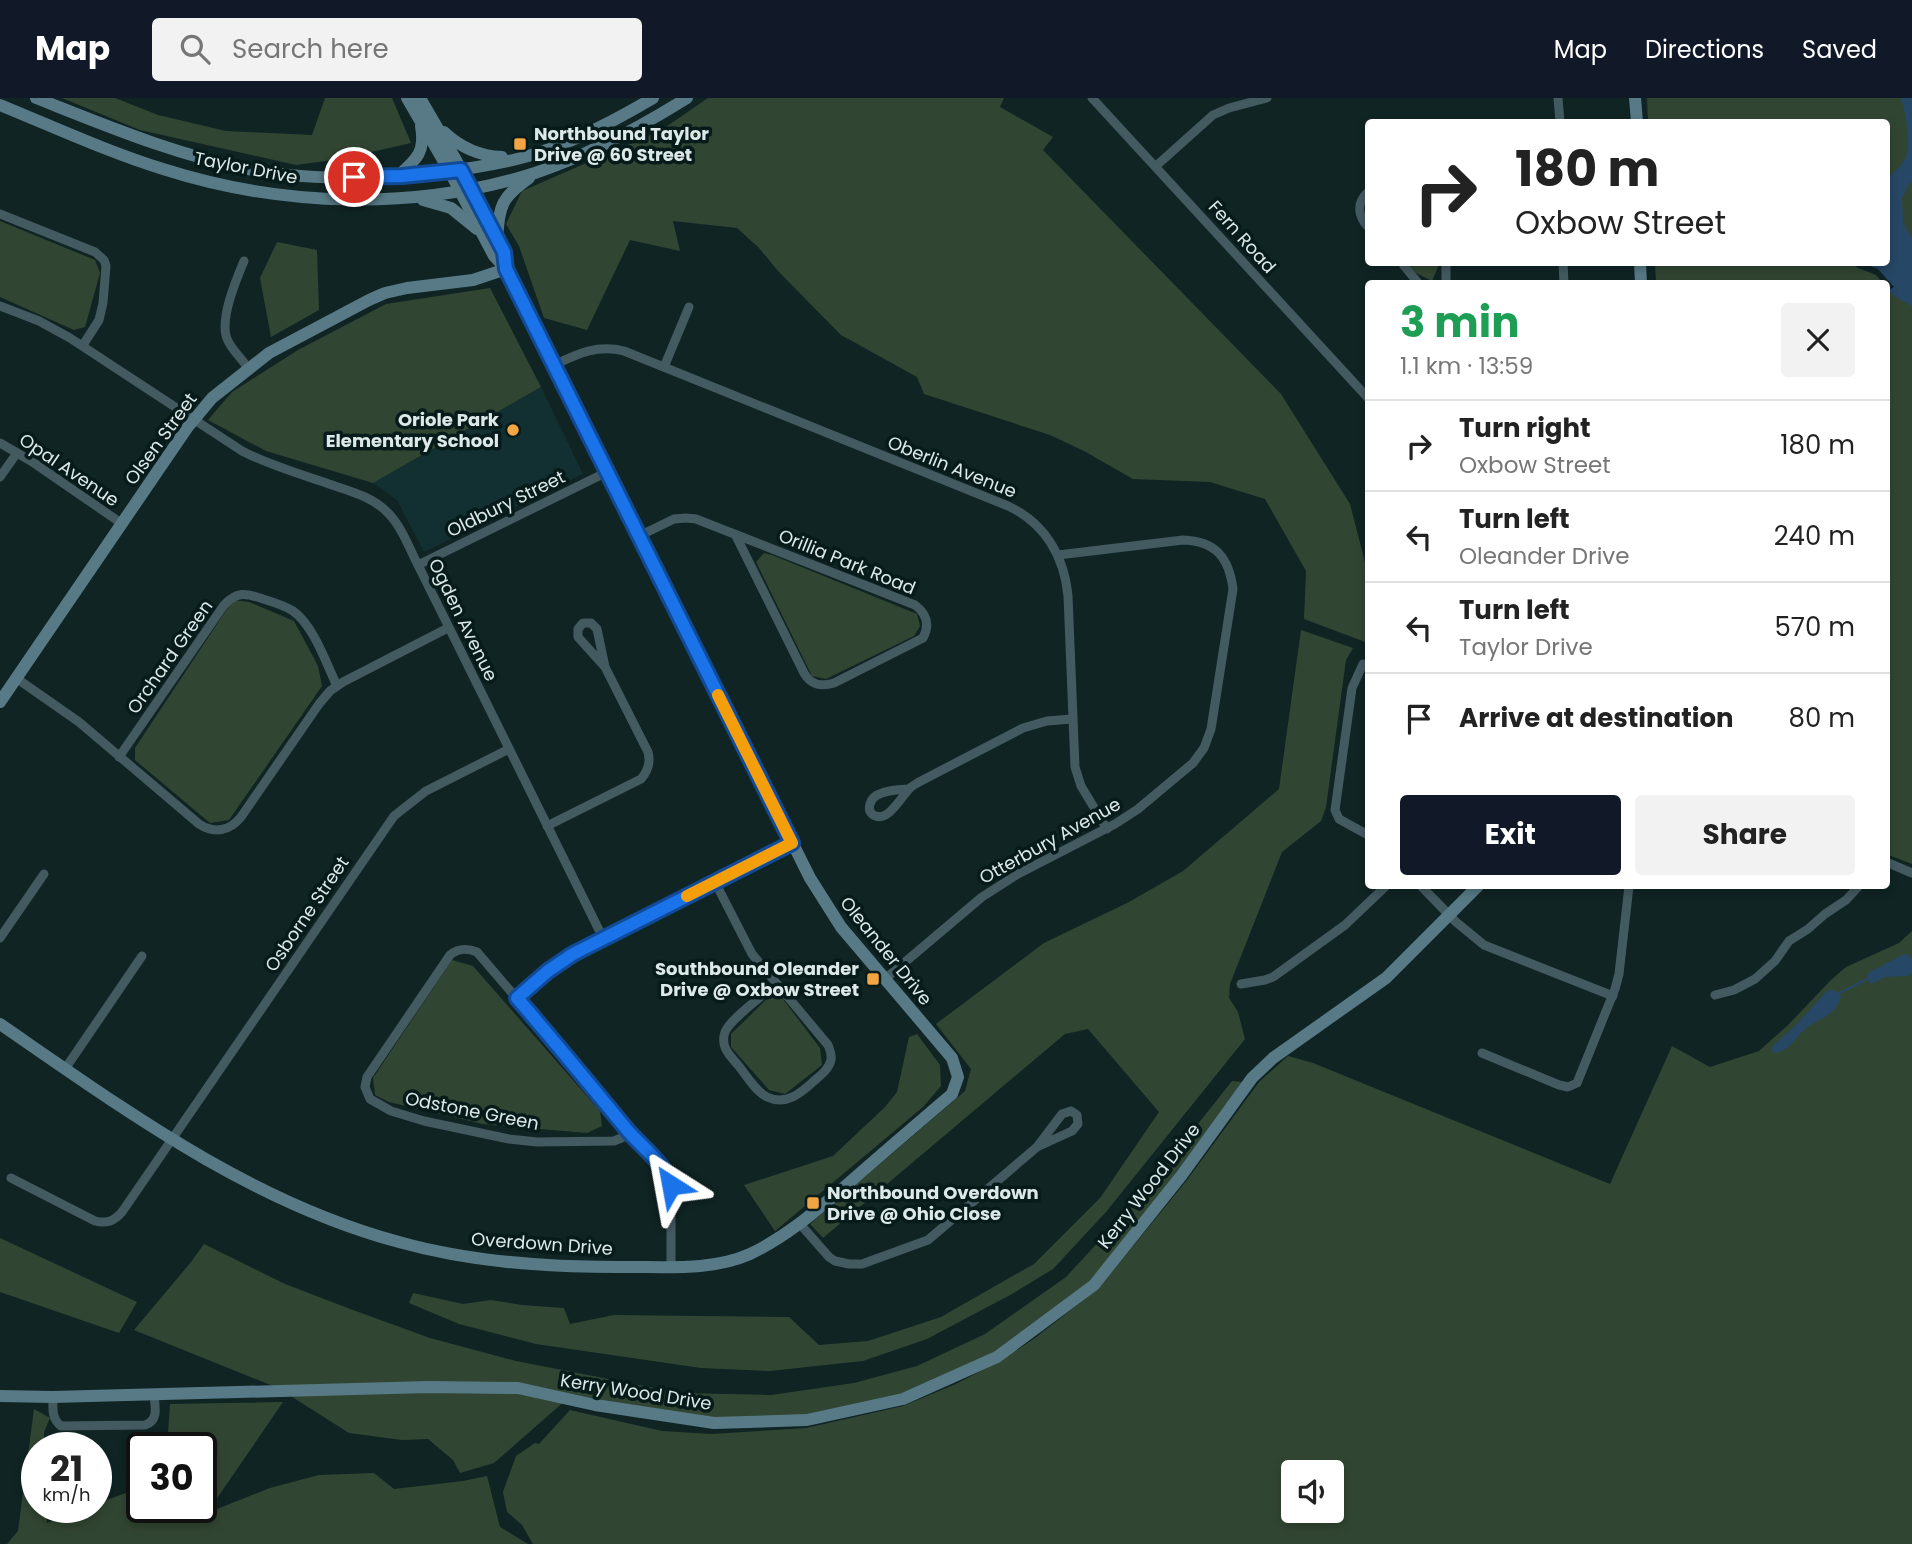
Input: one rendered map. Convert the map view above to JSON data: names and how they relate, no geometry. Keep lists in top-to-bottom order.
{
  "streets": {
    "street": [
      "Taylor Drive",
      "Fern Road",
      "Olsen Street",
      "Oberlin Avenue",
      "Opal Avenue",
      "Oldbury Street",
      "Orillia Park Road",
      "Ogden Avenue",
      "Orchard Green",
      "Otterbury Avenue",
      "Osborne Street",
      "Oleander Drive",
      "Odstone Green",
      "Kerry Wood Drive",
      "Overdown Drive"
    ]
  },
  "crossings": [
    ["Taylor Drive", "Oleander Drive"],
    ["Olsen Street", "Opal Avenue"],
    ["Olsen Street", "Ogden Avenue"],
    ["Olsen Street", "Oleander Drive"],
    ["Oberlin Avenue", "Otterbury Avenue"],
    ["Oberlin Avenue", "Oleander Drive"],
    ["Oldbury Street", "Ogden Avenue"],
    ["Oldbury Street", "Oleander Drive"],
    ["Orillia Park Road", "Oleander Drive"],
    ["Ogden Avenue", "Osborne Street"],
    ["Otterbury Avenue", "Oleander Drive"],
    ["Osborne Street", "Overdown Drive"],
    ["Oleander Drive", "Overdown Drive"],
    ["Odstone Green", "Overdown Drive"]
  ],
  "places": {
    "transit": ["Northbound Taylor Drive @ 60 Street", "Southbound Oleander Drive @ Oxbow Street", "Northbound Overdown Drive @ Ohio Close"],
    "other": ["Oriole Park Elementary School"]
  },
  "page": {
    "header": "Map",
    "search": "Search here",
    "nav": ["Map", "Directions", "Saved"],
    "turn": ["180 m", "Oxbow Street"],
    "heading": ["3 min", "1.1 km · 13:59"],
    "list": [
      {
        "name": "Turn right",
        "note": "Oxbow Street",
        "value": "180 m"
      },
      {
        "name": "Turn left",
        "note": "Oleander Drive",
        "value": "240 m"
      },
      {
        "name": "Turn left",
        "note": "Taylor Drive",
        "value": "570 m"
      },
      {
        "name": "Arrive at destination",
        "value": "80 m"
      }
    ],
    "buttons": ["Exit", "Share"],
    "speed": "21 km/h",
    "limit": "30"
  }
}
